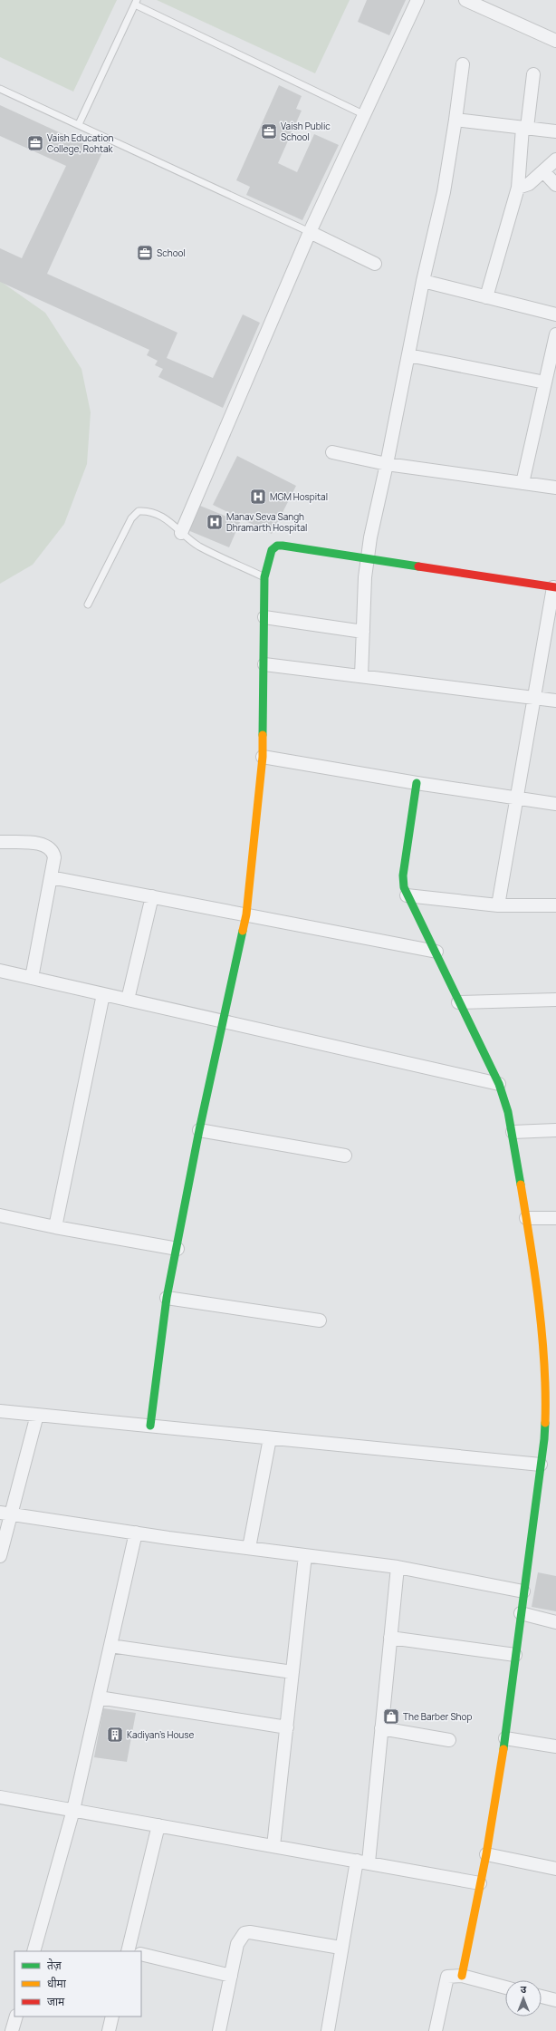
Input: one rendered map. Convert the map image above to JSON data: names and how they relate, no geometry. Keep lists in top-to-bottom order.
{
  "places": {
    "office": ["Vaish Public School", "Vaish Education College, Rohtak", "School"],
    "hospital": ["MGM Hospital", "Manav Seva Sangh Dhramarth Hospital"],
    "shop": ["The Barber Shop"],
    "building": ["Kadiyan's House"]
  },
  "legend": ["तेज़", "धीमा", "जाम"],
  "north": "top"
}
